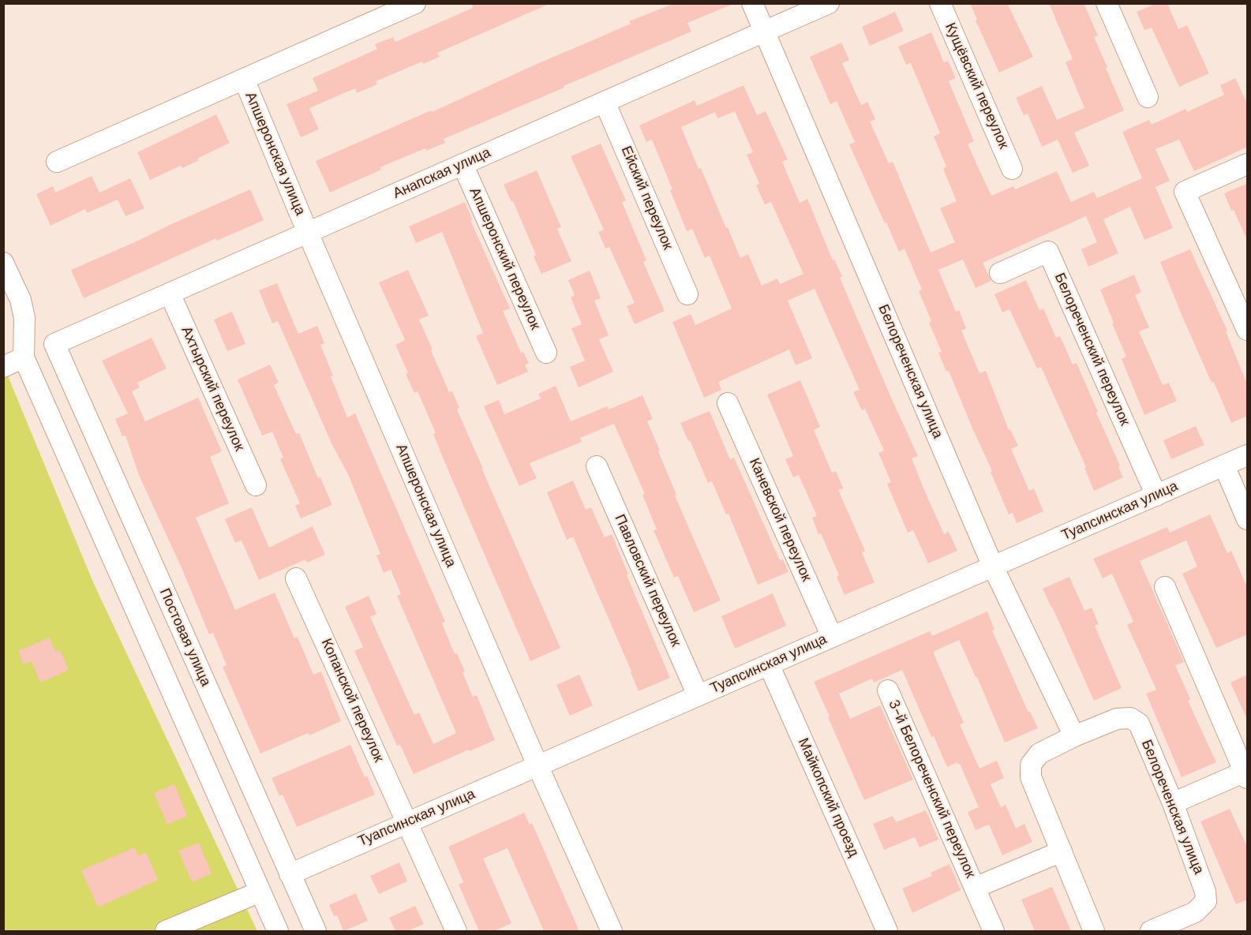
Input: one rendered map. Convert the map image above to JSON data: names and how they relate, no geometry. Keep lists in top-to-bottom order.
{
  "streets": {
    "street": [
      "Кущёвский переулок",
      "Апшеронская улица",
      "Анапская улица",
      "Ейский переулок",
      "Апшеронский переулок",
      "Белореченский переулок",
      "Белореченская улица",
      "Ахтырский переулок",
      "Туапсинская улица",
      "Каневской переулок",
      "Павловский переулок",
      "Постовая улица",
      "Копанской переулок",
      "3-й Белореченский переулок",
      "Майкопский проезд"
    ]
  },
  "crossings": [
    ["Апшеронская улица", "Анапская улица"],
    ["Апшеронская улица", "Туапсинская улица"],
    ["Анапская улица", "Ейский переулок"],
    ["Анапская улица", "Апшеронский переулок"],
    ["Анапская улица", "Белореченская улица"],
    ["Анапская улица", "Ахтырский переулок"],
    ["Анапская улица", "Постовая улица"],
    ["Белореченский переулок", "Туапсинская улица"],
    ["Белореченская улица", "Туапсинская улица"],
    ["Белореченская улица", "3-й Белореченский переулок"],
    ["Туапсинская улица", "Каневской переулок"],
    ["Туапсинская улица", "Павловский переулок"],
    ["Туапсинская улица", "Постовая улица"],
    ["Туапсинская улица", "Копанской переулок"],
    ["Туапсинская улица", "Майкопский проезд"]
  ]
}
